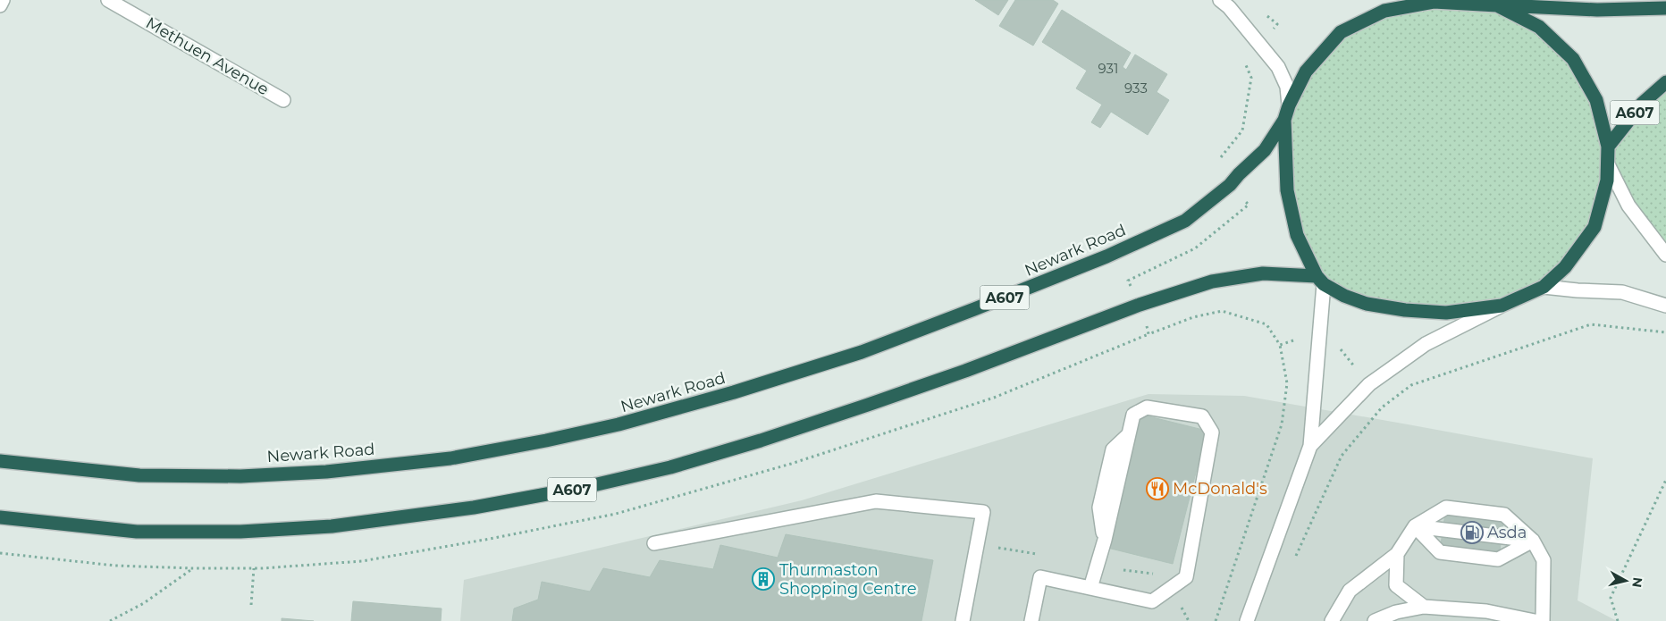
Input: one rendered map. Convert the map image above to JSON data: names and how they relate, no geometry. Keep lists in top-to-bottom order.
{
  "streets": {
    "highway": ["A607", "Newark Road"],
    "street": ["Methuen Avenue"]
  },
  "places": {
    "restaurant": ["McDonald's"],
    "fuel station": ["Asda"],
    "building": ["Thurmaston Shopping Centre"]
  },
  "house_numbers": ["931", "933"],
  "north": "right"
}
